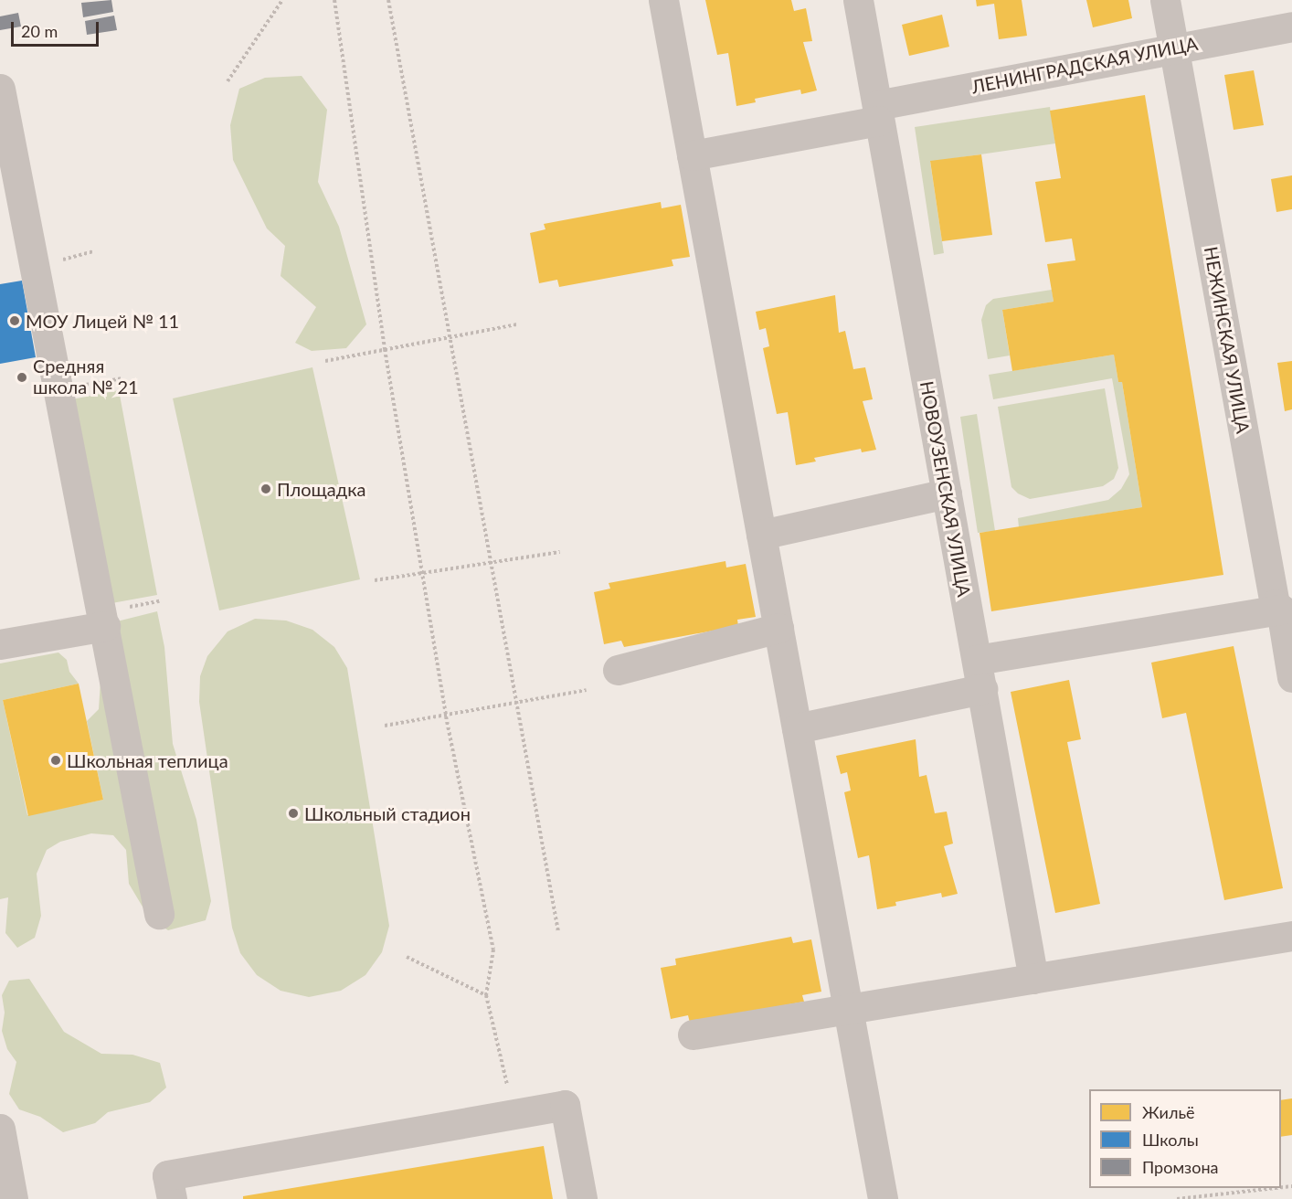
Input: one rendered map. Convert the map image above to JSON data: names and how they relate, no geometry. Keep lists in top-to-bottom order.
{
  "streets": {
    "street": ["ЛЕНИНГРАДСКАЯ УЛИЦА", "НЕЖИНСКАЯ УЛИЦА", "НОВОУЗЕНСКАЯ УЛИЦА"]
  },
  "crossings": [
    ["ЛЕНИНГРАДСКАЯ УЛИЦА", "НЕЖИНСКАЯ УЛИЦА"],
    ["ЛЕНИНГРАДСКАЯ УЛИЦА", "НОВОУЗЕНСКАЯ УЛИЦА"]
  ],
  "places": [
    "МОУ Лицей № 11",
    "Средняя школа № 21",
    "Площадка",
    "Школьная теплица",
    "Школьный стадион"
  ],
  "legend": ["Жильё", "Школы", "Промзона"],
  "scale_bar": "20 m"
}
